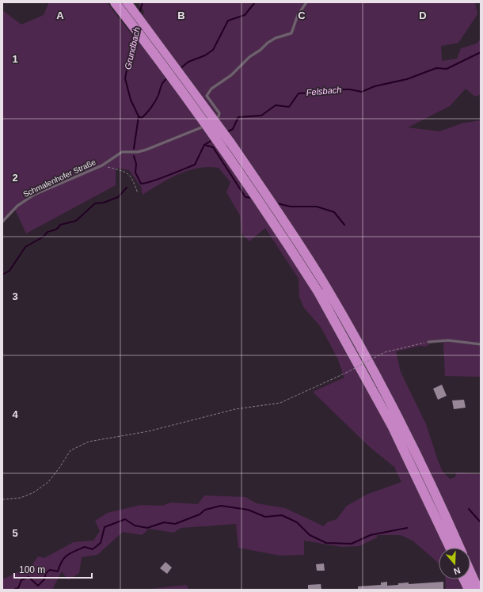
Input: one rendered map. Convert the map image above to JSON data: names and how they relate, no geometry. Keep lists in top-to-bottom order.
{
  "streets": {
    "lane": ["Schmalenhofer Straße"]
  },
  "water": ["Grundbach", "Felsbach"],
  "scale_bar": "100 m",
  "north": "bottom",
  "grid": {
    "columns": [
      "A",
      "B",
      "C",
      "D"
    ],
    "rows": [
      "1",
      "2",
      "3",
      "4",
      "5"
    ]
  }
}
